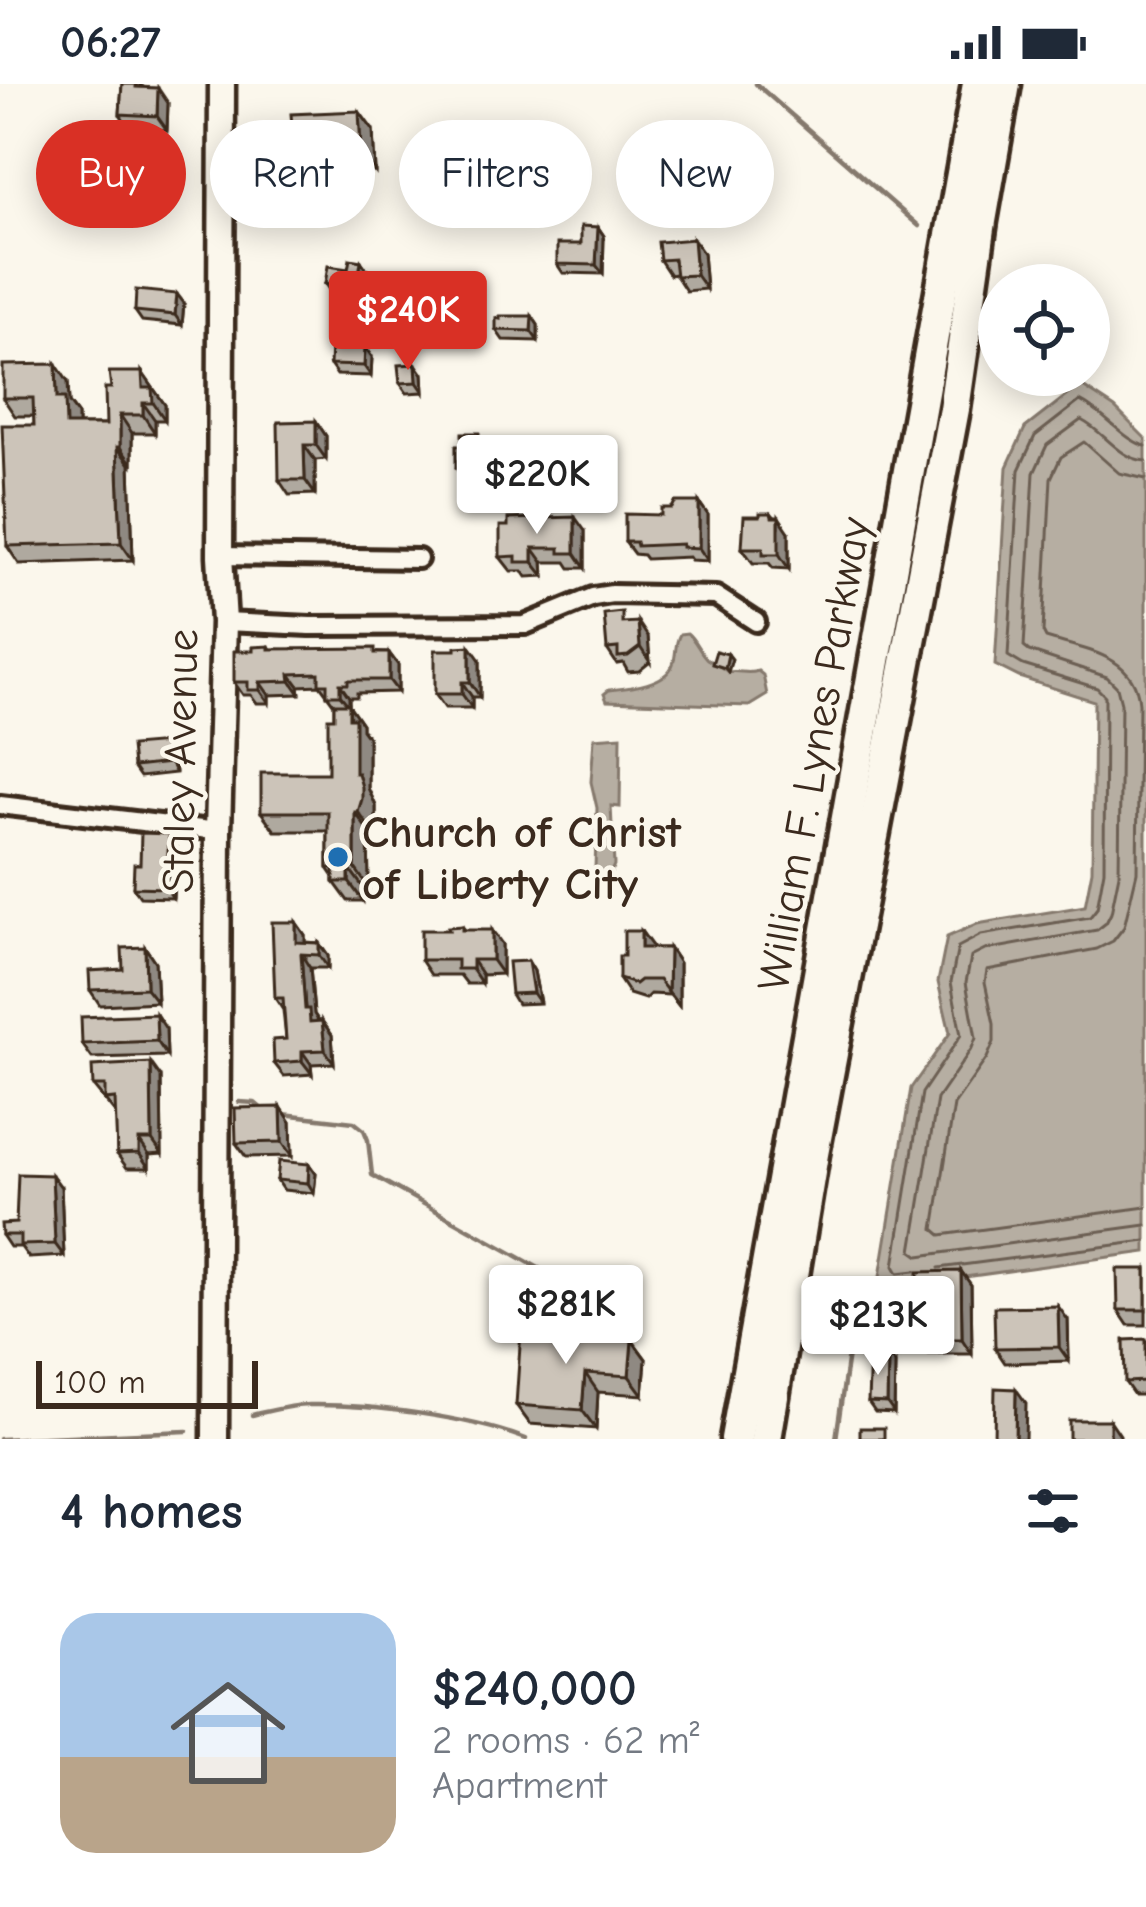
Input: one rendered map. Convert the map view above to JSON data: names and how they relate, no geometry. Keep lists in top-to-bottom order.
{
  "streets": {
    "highway": ["William F. Lynes Parkway"],
    "street": ["Staley Avenue"]
  },
  "places": ["Church of Christ of Liberty City"],
  "scale_bar": "100 m",
  "page": {
    "status": "06:27",
    "chip": [
      "Buy",
      "Rent",
      "Filters",
      "New"
    ],
    "price": [
      "$240K",
      "$220K",
      "$281K",
      "$213K"
    ],
    "scale": "100 m",
    "heading": "4 homes",
    "list": [
      {
        "name": "$240,000",
        "note": "2 rooms · 62 m² · Apartment"
      }
    ]
  }
}
